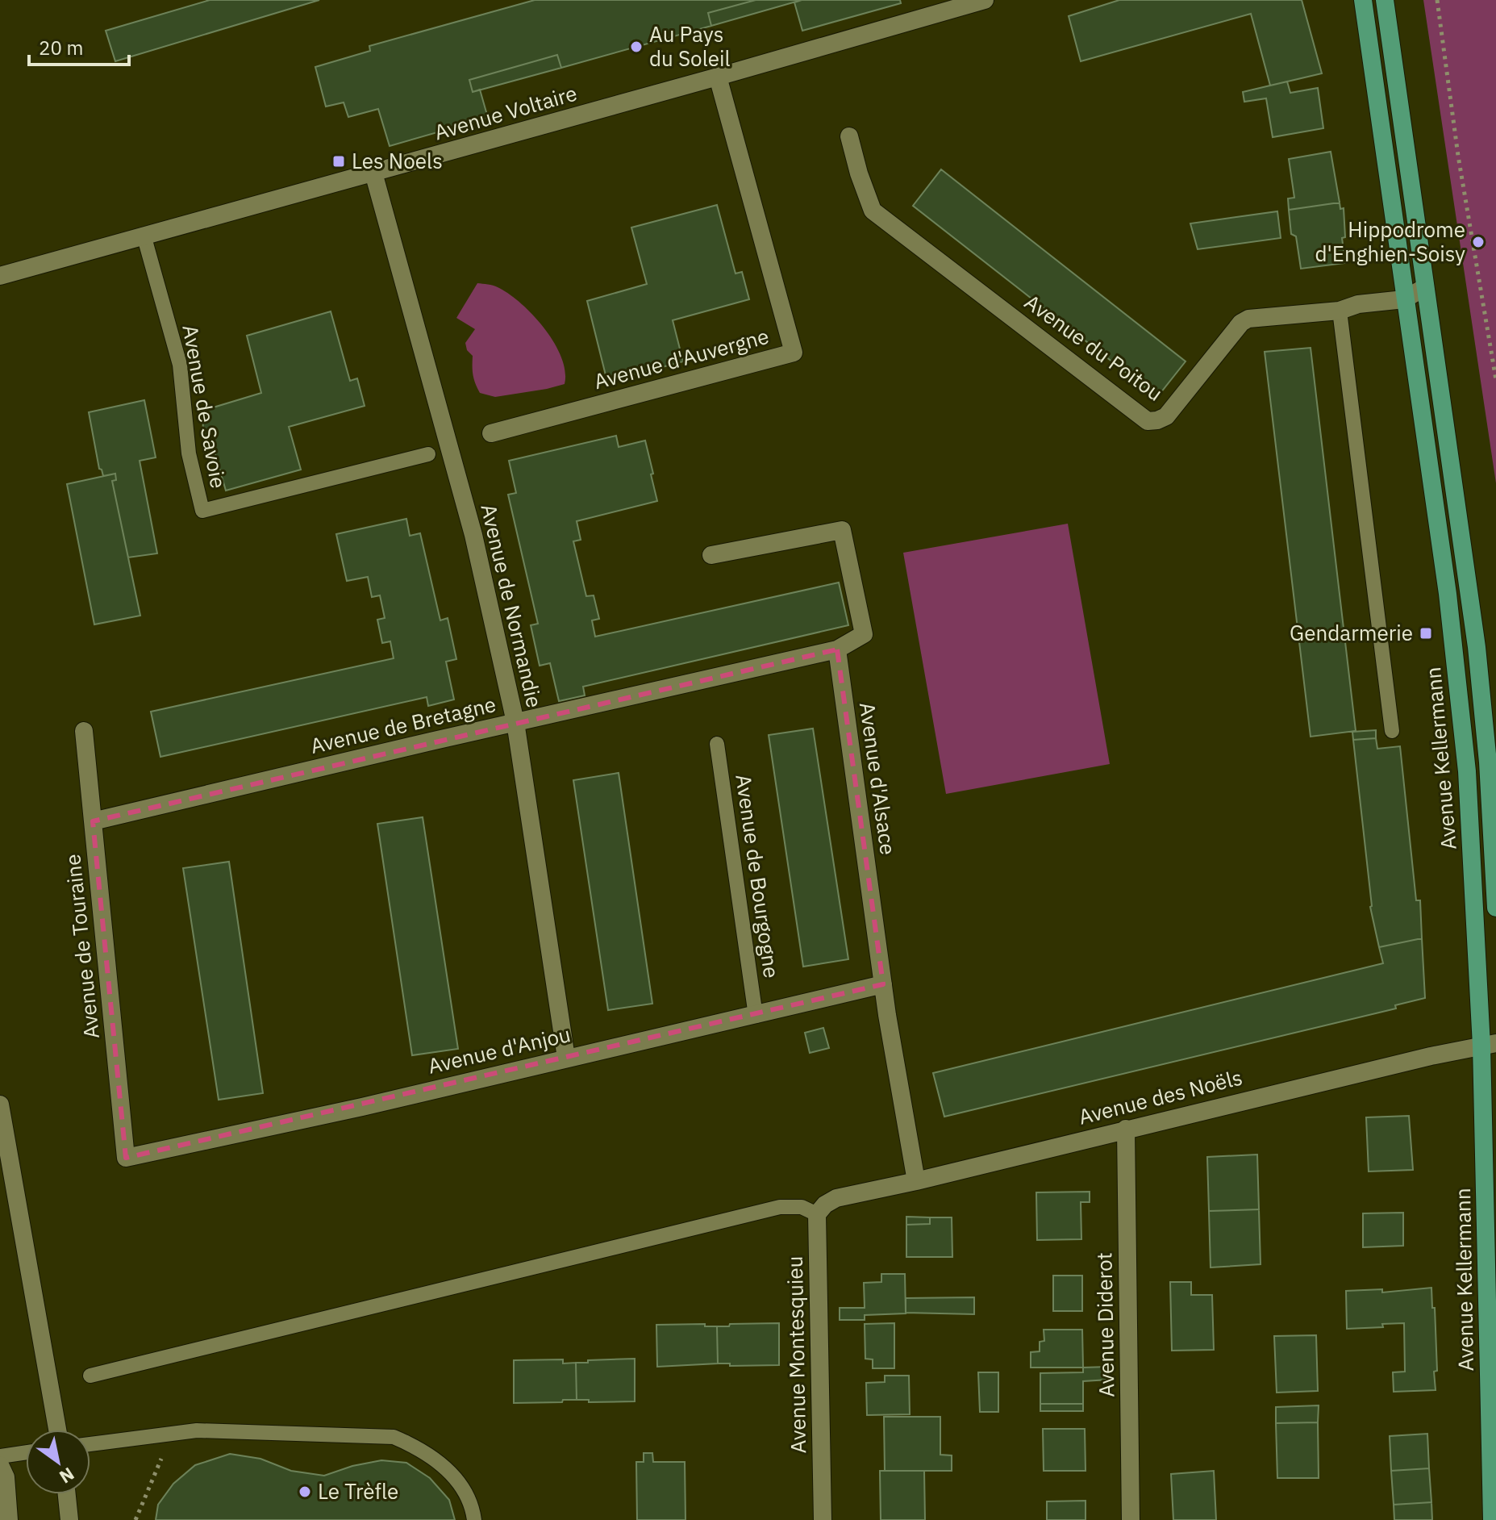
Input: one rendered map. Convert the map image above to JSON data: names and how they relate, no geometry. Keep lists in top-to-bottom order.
{
  "streets": {
    "main road": ["Avenue Kellermann"],
    "street": [
      "Avenue Voltaire",
      "Avenue du Poitou",
      "Avenue d'Auvergne",
      "Avenue de Normandie",
      "Avenue de Bretagne",
      "Avenue d'Alsace",
      "Avenue de Touraine",
      "Avenue d'Anjou",
      "Avenue des Noëls",
      "Avenue Diderot",
      "Avenue Montesquieu"
    ],
    "lane": ["Avenue de Savoie", "Avenue de Bourgogne"]
  },
  "crossings": [
    ["Avenue Voltaire", "Avenue d'Auvergne"],
    ["Avenue Voltaire", "Avenue de Savoie"],
    ["Avenue Voltaire", "Avenue de Normandie"],
    ["Avenue du Poitou", "Avenue Kellermann"],
    ["Avenue de Normandie", "Avenue de Bretagne"],
    ["Avenue de Normandie", "Avenue d'Anjou"],
    ["Avenue de Bretagne", "Avenue d'Alsace"],
    ["Avenue de Bretagne", "Avenue de Touraine"],
    ["Avenue Kellermann", "Avenue des Noëls"],
    ["Avenue d'Alsace", "Avenue d'Anjou"],
    ["Avenue d'Alsace", "Avenue des Noëls"],
    ["Avenue de Bourgogne", "Avenue d'Anjou"],
    ["Avenue de Touraine", "Avenue d'Anjou"],
    ["Avenue des Noëls", "Avenue Diderot"],
    ["Avenue des Noëls", "Avenue Montesquieu"]
  ],
  "places": {
    "other": ["Au Pays du Soleil", "Hippodrome d'Enghien-Soisy", "Le Trèfle"],
    "transit": ["Les Noels", "Gendarmerie"]
  },
  "scale_bar": "20 m",
  "north": "bottom right"
}
